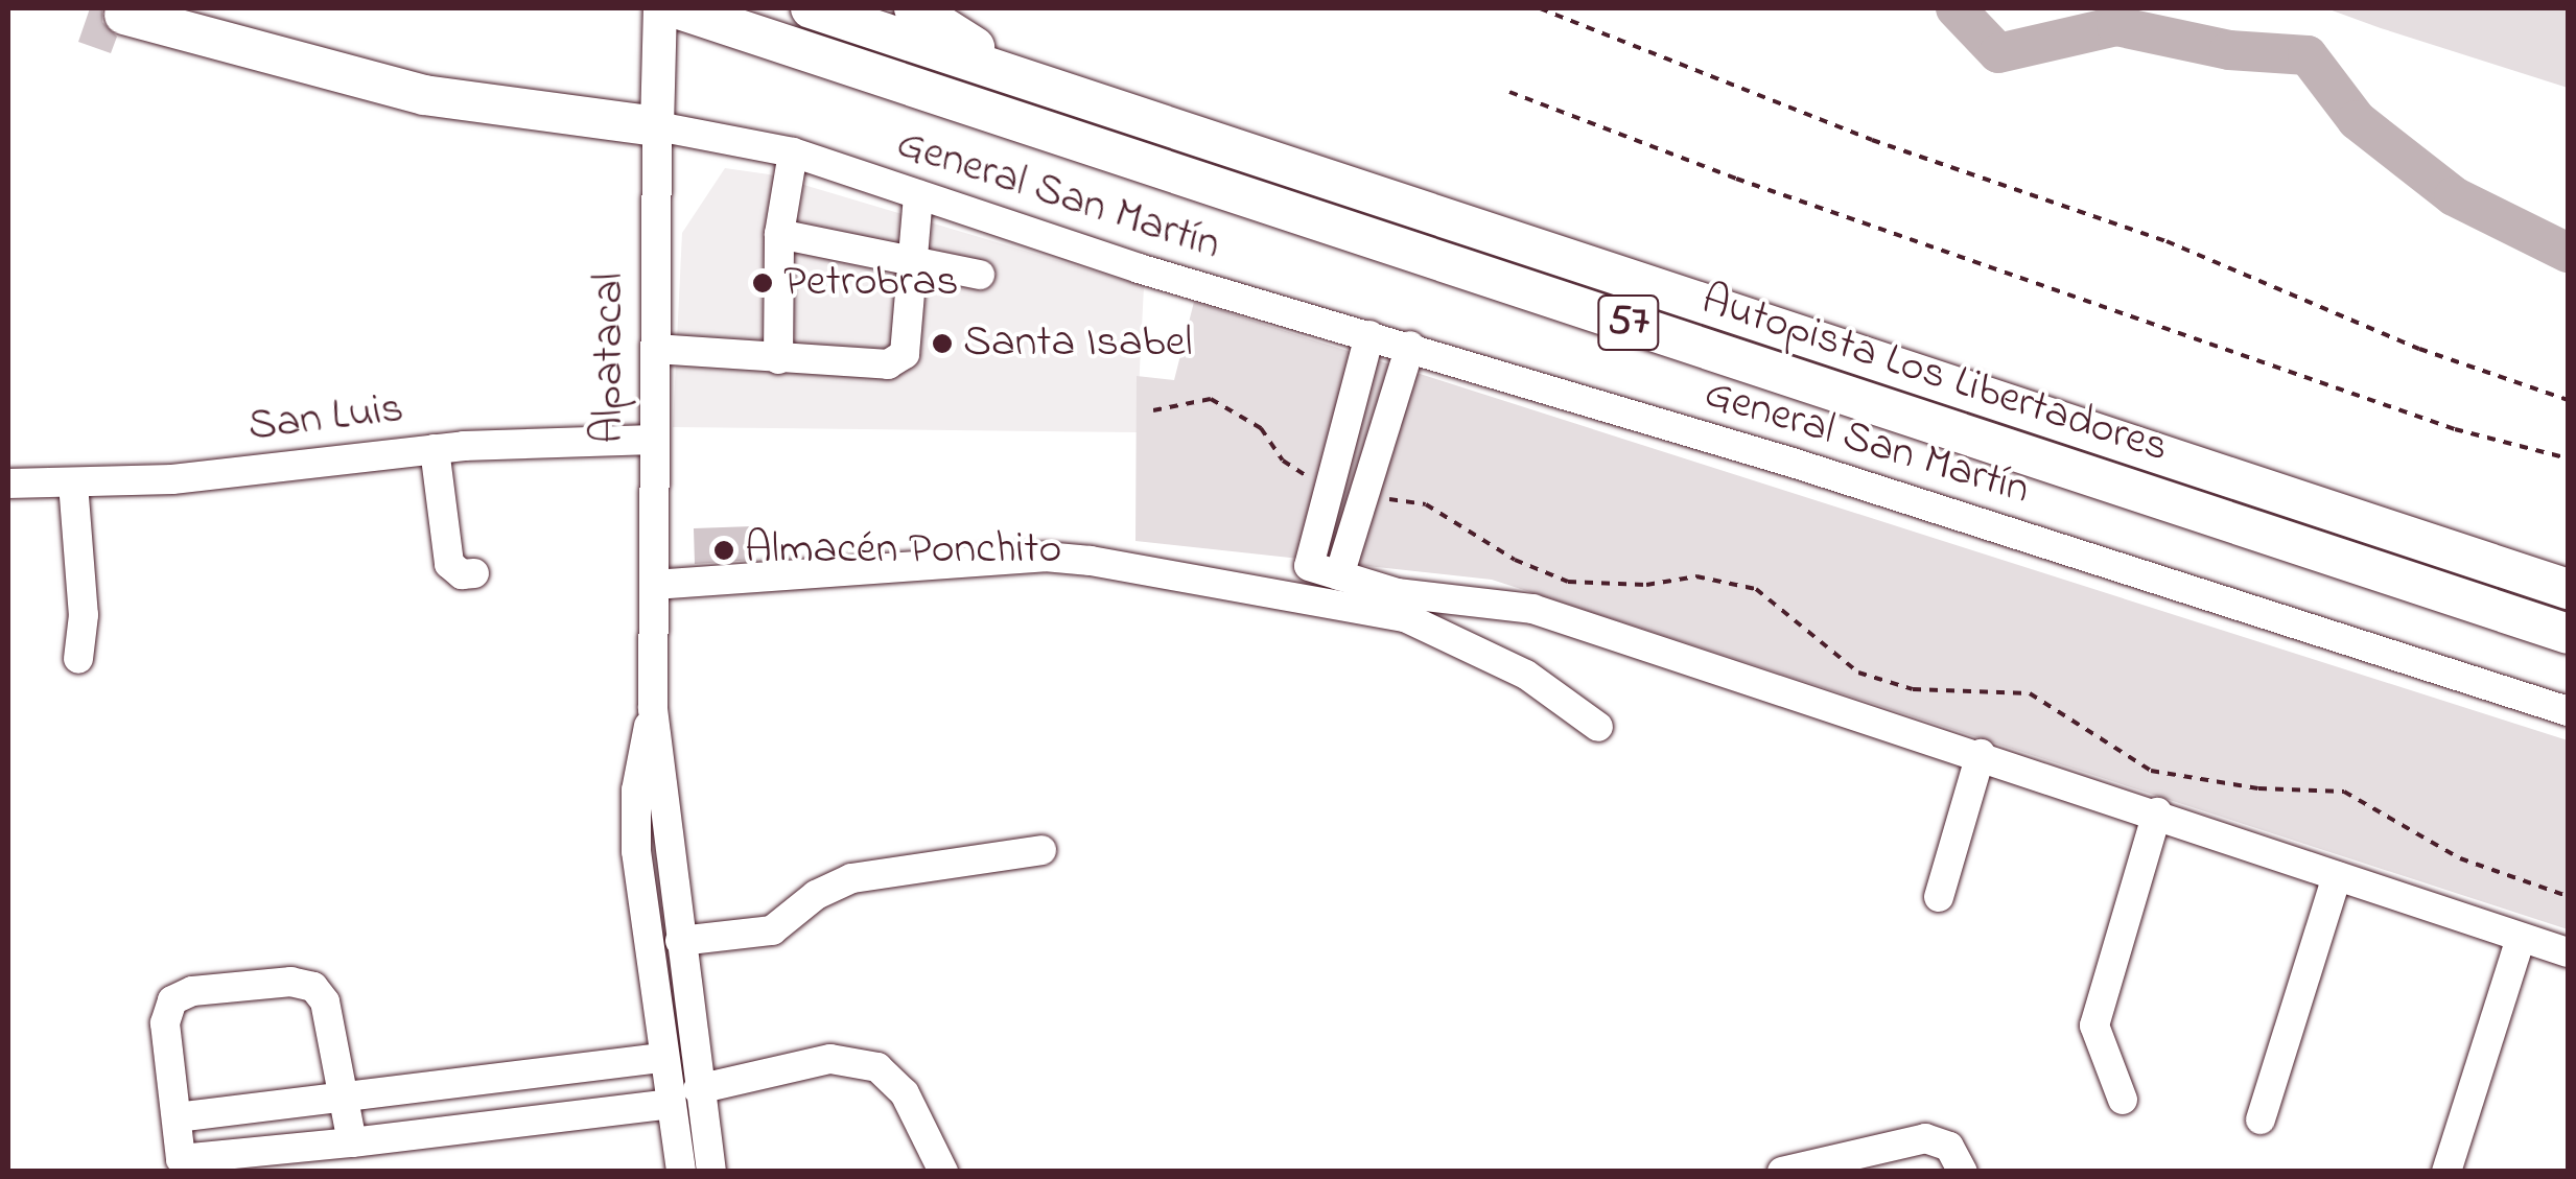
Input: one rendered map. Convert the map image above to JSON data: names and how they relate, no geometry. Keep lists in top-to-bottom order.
{
  "streets": {
    "highway": ["57", "Autopista Los Libertadores"],
    "main road": ["Alpatacal"],
    "street": ["General San Martín", "San Luis"]
  },
  "crossings": [
    ["General San Martín", "Alpatacal"],
    ["Alpatacal", "Autopista Los Libertadores"],
    ["Alpatacal", "San Luis"]
  ],
  "places": ["Petrobras", "Santa Isabel", "Almacén Ponchito"]
}
